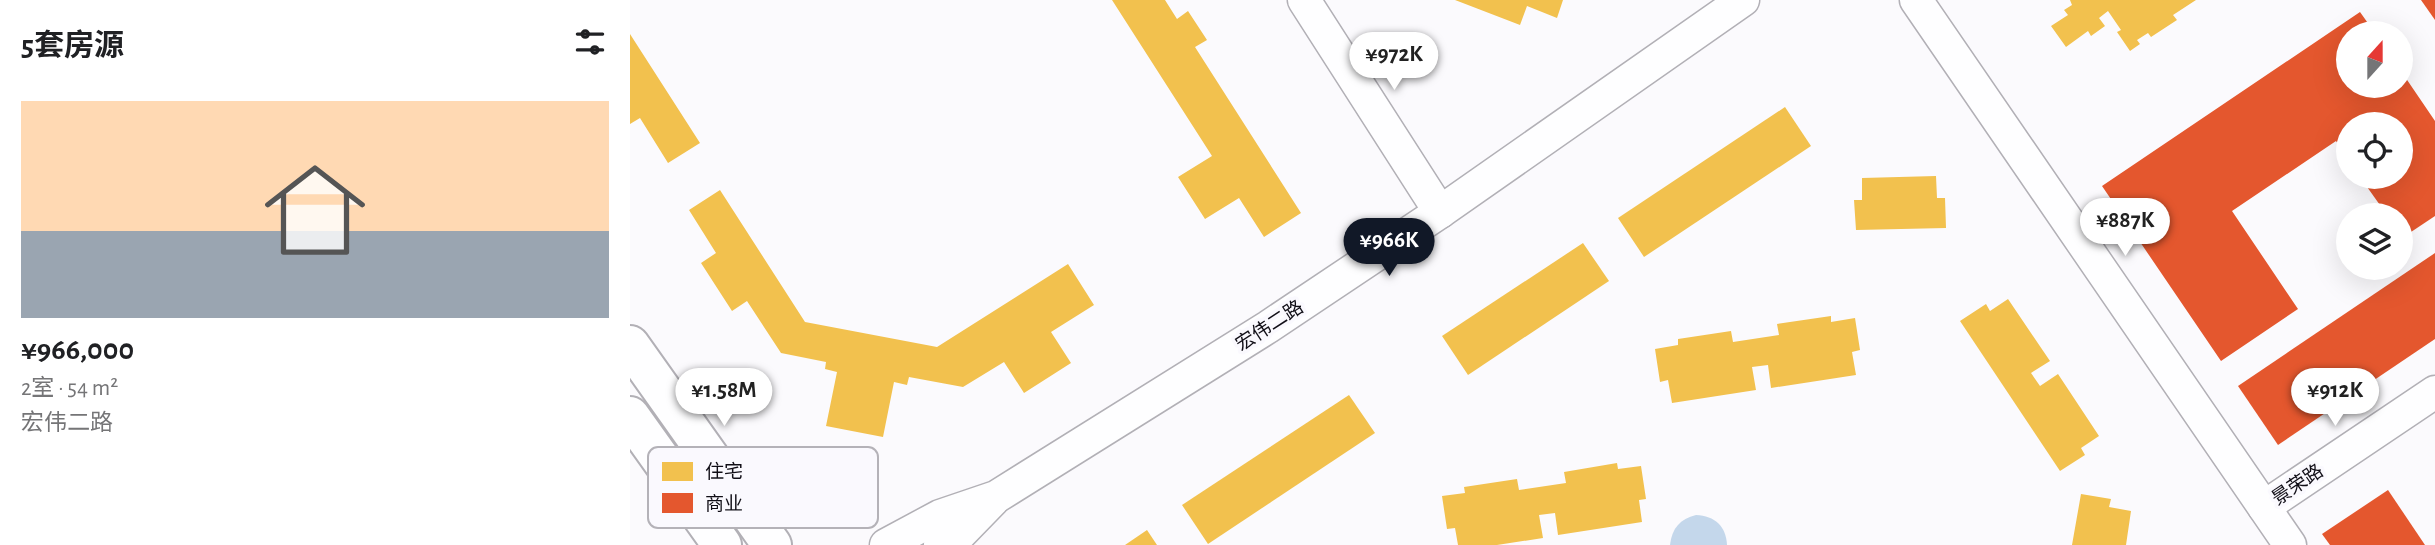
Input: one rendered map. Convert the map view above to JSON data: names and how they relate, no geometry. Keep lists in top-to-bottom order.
{
  "streets": {
    "street": ["宏伟二路", "景荣路"]
  },
  "legend": ["住宅", "商业"],
  "north": "top",
  "page": {
    "heading": "5套房源",
    "price": [
      "¥972K",
      "¥887K",
      "¥966K",
      "¥1.58M",
      "¥912K"
    ],
    "list": [
      {
        "name": "¥966,000",
        "note": "2室 · 54 m² · 宏伟二路"
      }
    ]
  }
}
